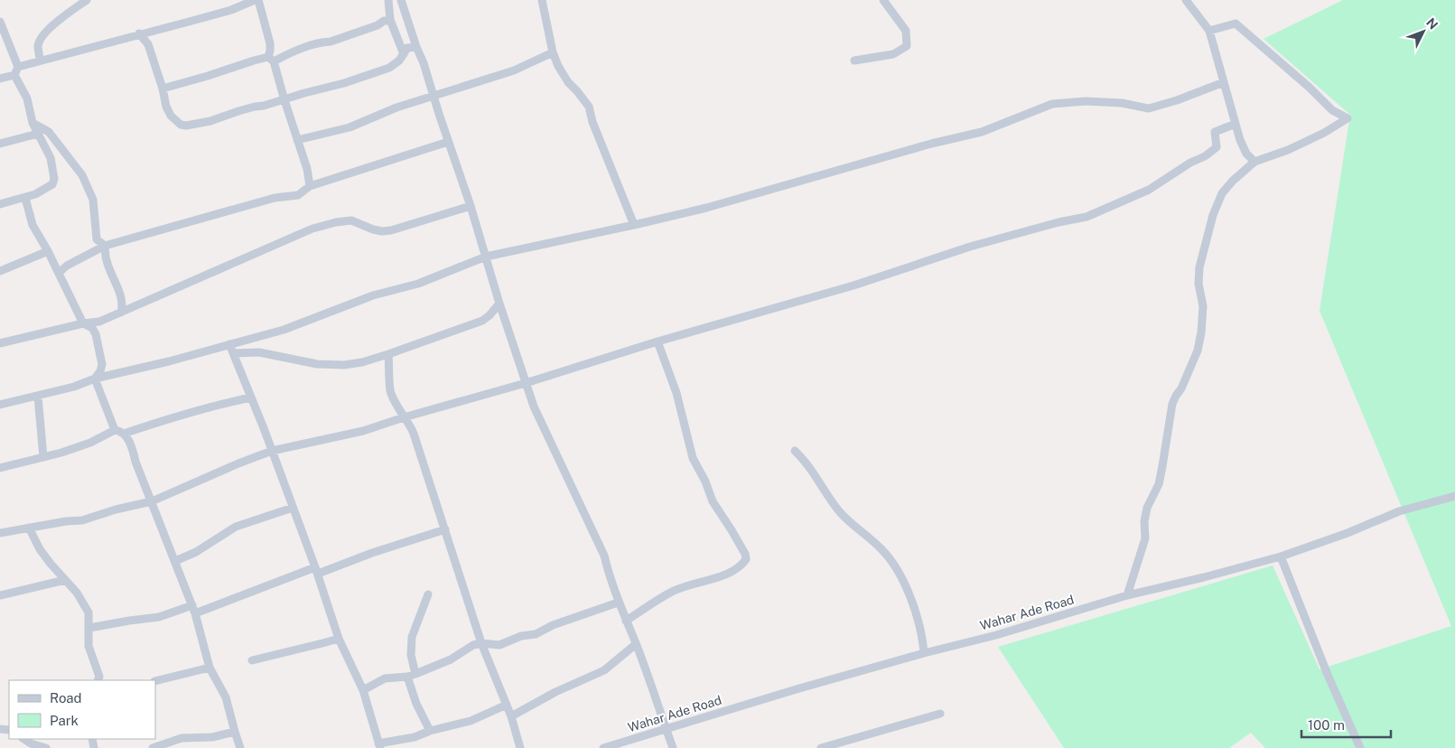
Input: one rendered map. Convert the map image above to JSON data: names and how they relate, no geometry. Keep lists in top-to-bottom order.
{
  "streets": {
    "street": ["Wahar Ade Road"]
  },
  "legend": ["Road", "Park"],
  "scale_bar": "100 m",
  "north": "top right"
}
